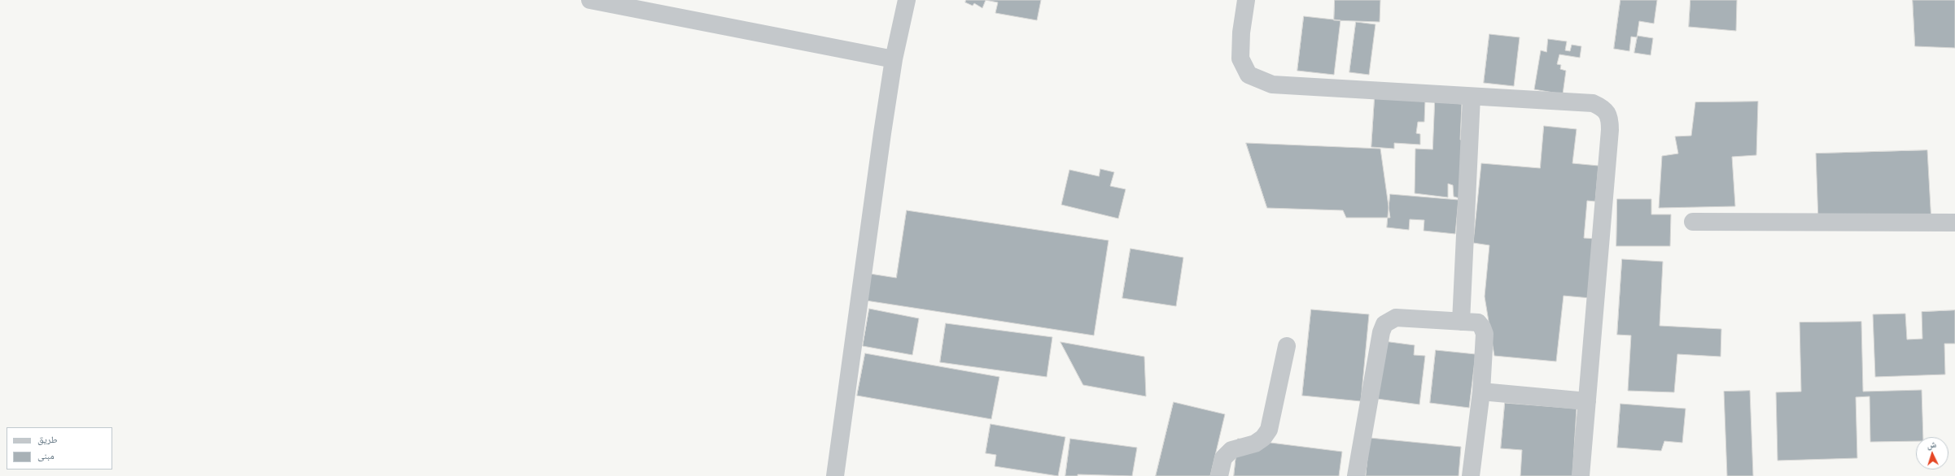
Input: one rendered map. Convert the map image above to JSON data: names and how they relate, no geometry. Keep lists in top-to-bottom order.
{
  "legend": ["طريق", "مبنى"],
  "north": "top"
}
